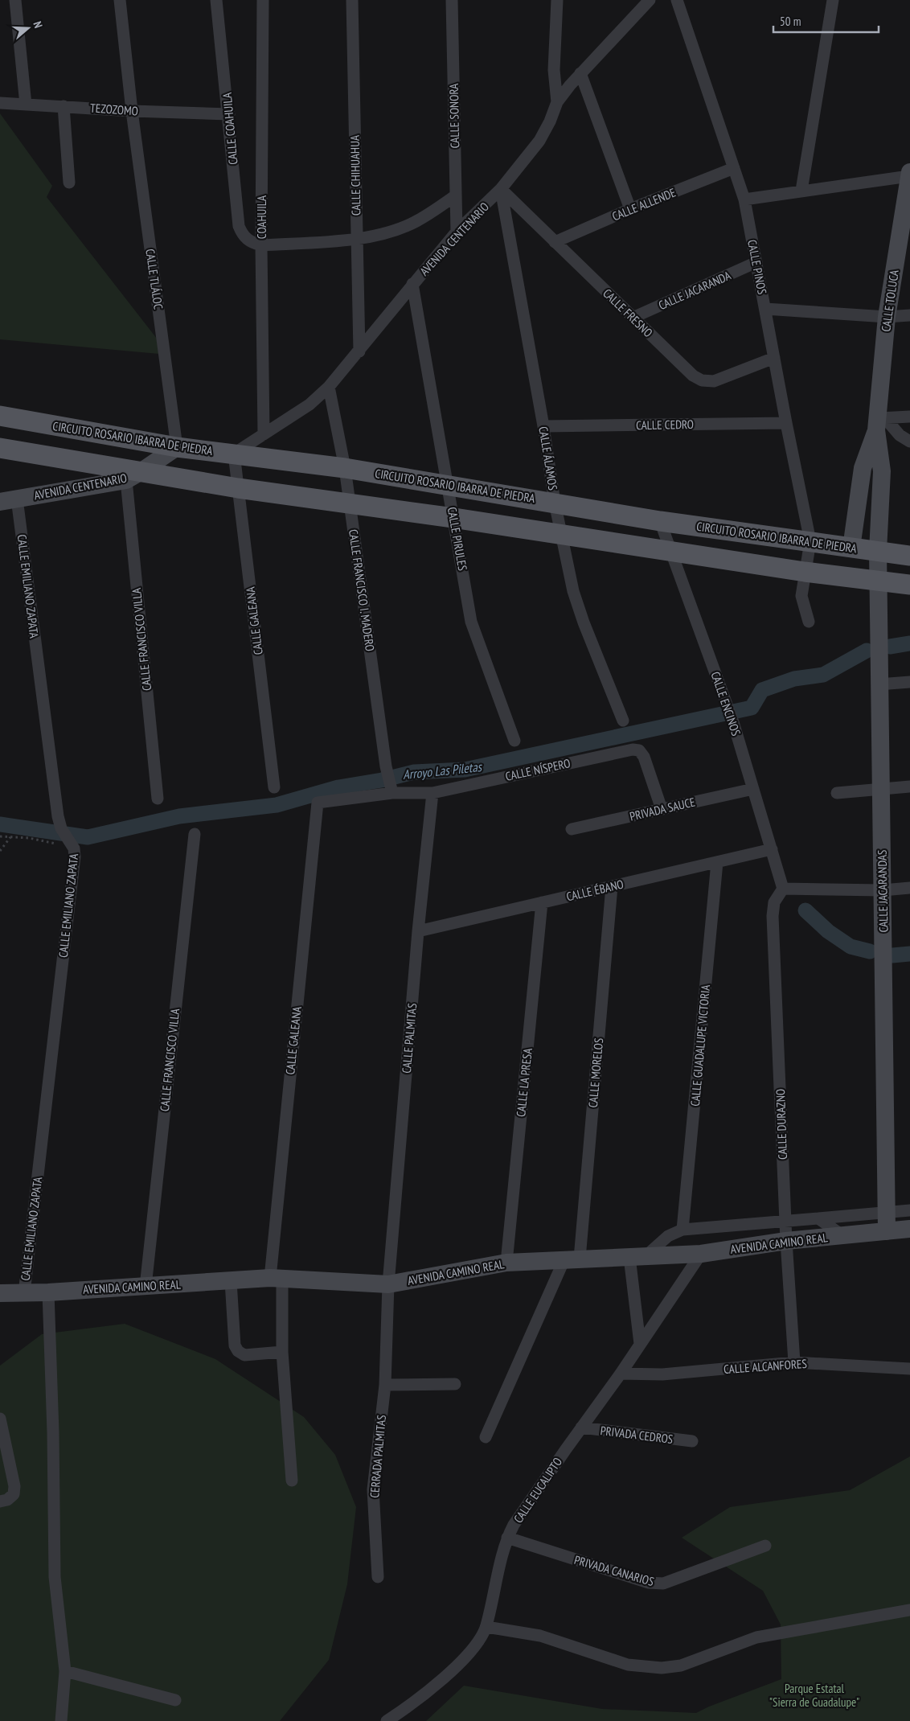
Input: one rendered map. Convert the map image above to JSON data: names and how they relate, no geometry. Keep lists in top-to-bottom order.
{
  "streets": {
    "main road": [
      "AVENIDA CENTENARIO",
      "CALLE TOLUCA",
      "CIRCUITO ROSARIO IBARRA DE PIEDRA",
      "CALLE JACARANDAS",
      "AVENIDA CAMINO REAL"
    ],
    "street": [
      "TEZOZOMO",
      "CALLE SONORA",
      "CALLE COAHUILA",
      "CALLE CHIHUAHUA",
      "CALLE ALLENDE",
      "COAHUILA",
      "CALLE PINOS",
      "CALLE TLÁLOC",
      "CALLE JACARANDA",
      "CALLE FRESNO",
      "CALLE CEDRO",
      "CALLE ÁLAMOS",
      "CALLE PIRULES",
      "CALLE EMILIANO ZAPATA",
      "CALLE FRANCISCO I. MADERO",
      "CALLE GALEANA",
      "CALLE FRANCISCO VILLA",
      "CALLE ENCINOS",
      "CALLE NÍSPERO",
      "PRIVADA SAUCE",
      "CALLE ÉBANO",
      "CALLE PALMITAS",
      "CALLE GUADALUPE VICTORIA",
      "CALLE MORELOS",
      "CALLE LA PRESA",
      "CALLE DURAZNO",
      "CALLE ALCANFORES",
      "PRIVADA CEDROS",
      "CERRADA PALMITAS",
      "CALLE EUCALIPTO",
      "PRIVADA CANARIOS"
    ]
  },
  "crossings": [
    ["TEZOZOMO", "CALLE COAHUILA"],
    ["TEZOZOMO", "CALLE TLÁLOC"],
    ["CALLE SONORA", "AVENIDA CENTENARIO"],
    ["CALLE COAHUILA", "COAHUILA"],
    ["CALLE CHIHUAHUA", "AVENIDA CENTENARIO"],
    ["CALLE ALLENDE", "CALLE PINOS"],
    ["CALLE ALLENDE", "CALLE FRESNO"],
    ["COAHUILA", "AVENIDA CENTENARIO"],
    ["AVENIDA CENTENARIO", "CALLE TLÁLOC"],
    ["AVENIDA CENTENARIO", "CALLE FRESNO"],
    ["AVENIDA CENTENARIO", "CIRCUITO ROSARIO IBARRA DE PIEDRA"],
    ["AVENIDA CENTENARIO", "CALLE ÁLAMOS"],
    ["AVENIDA CENTENARIO", "CALLE PIRULES"],
    ["AVENIDA CENTENARIO", "CALLE EMILIANO ZAPATA"],
    ["AVENIDA CENTENARIO", "CALLE FRANCISCO I. MADERO"],
    ["AVENIDA CENTENARIO", "CALLE GALEANA"],
    ["AVENIDA CENTENARIO", "CALLE FRANCISCO VILLA"],
    ["CALLE PINOS", "CALLE JACARANDA"],
    ["CALLE PINOS", "CALLE FRESNO"],
    ["CALLE PINOS", "CALLE CEDRO"],
    ["CALLE PINOS", "CIRCUITO ROSARIO IBARRA DE PIEDRA"],
    ["CALLE TLÁLOC", "CIRCUITO ROSARIO IBARRA DE PIEDRA"],
    ["CALLE JACARANDA", "CALLE FRESNO"],
    ["CALLE TOLUCA", "CIRCUITO ROSARIO IBARRA DE PIEDRA"],
    ["CALLE TOLUCA", "CALLE JACARANDAS"],
    ["CALLE FRESNO", "CALLE ÁLAMOS"],
    ["CALLE CEDRO", "CALLE ÁLAMOS"],
    ["CIRCUITO ROSARIO IBARRA DE PIEDRA", "CALLE ÁLAMOS"],
    ["CIRCUITO ROSARIO IBARRA DE PIEDRA", "CALLE PIRULES"],
    ["CIRCUITO ROSARIO IBARRA DE PIEDRA", "CALLE FRANCISCO I. MADERO"],
    ["CIRCUITO ROSARIO IBARRA DE PIEDRA", "CALLE GALEANA"],
    ["CIRCUITO ROSARIO IBARRA DE PIEDRA", "CALLE ENCINOS"],
    ["CIRCUITO ROSARIO IBARRA DE PIEDRA", "CALLE JACARANDAS"],
    ["CALLE EMILIANO ZAPATA", "AVENIDA CAMINO REAL"],
    ["CALLE FRANCISCO I. MADERO", "CALLE NÍSPERO"],
    ["CALLE GALEANA", "CALLE NÍSPERO"],
    ["CALLE GALEANA", "AVENIDA CAMINO REAL"],
    ["CALLE FRANCISCO VILLA", "AVENIDA CAMINO REAL"],
    ["CALLE ENCINOS", "PRIVADA SAUCE"],
    ["CALLE ENCINOS", "CALLE ÉBANO"],
    ["CALLE ENCINOS", "CALLE DURAZNO"],
    ["CALLE NÍSPERO", "PRIVADA SAUCE"],
    ["CALLE NÍSPERO", "CALLE PALMITAS"],
    ["CALLE ÉBANO", "CALLE PALMITAS"],
    ["CALLE ÉBANO", "CALLE GUADALUPE VICTORIA"],
    ["CALLE ÉBANO", "CALLE MORELOS"],
    ["CALLE ÉBANO", "CALLE LA PRESA"],
    ["CALLE JACARANDAS", "AVENIDA CAMINO REAL"],
    ["CALLE PALMITAS", "AVENIDA CAMINO REAL"],
    ["CALLE PALMITAS", "CERRADA PALMITAS"],
    ["CALLE MORELOS", "AVENIDA CAMINO REAL"],
    ["CALLE LA PRESA", "AVENIDA CAMINO REAL"],
    ["CALLE DURAZNO", "AVENIDA CAMINO REAL"],
    ["CALLE DURAZNO", "CALLE ALCANFORES"],
    ["AVENIDA CAMINO REAL", "CERRADA PALMITAS"],
    ["AVENIDA CAMINO REAL", "CALLE EUCALIPTO"],
    ["CALLE ALCANFORES", "CALLE EUCALIPTO"],
    ["PRIVADA CEDROS", "CALLE EUCALIPTO"],
    ["CALLE EUCALIPTO", "PRIVADA CANARIOS"]
  ],
  "water": ["Arroyo Las Piletas"],
  "parks": ["Parque Estatal \"Sierra de Guadalupe\""],
  "scale_bar": "50 m",
  "north": "right"
}
